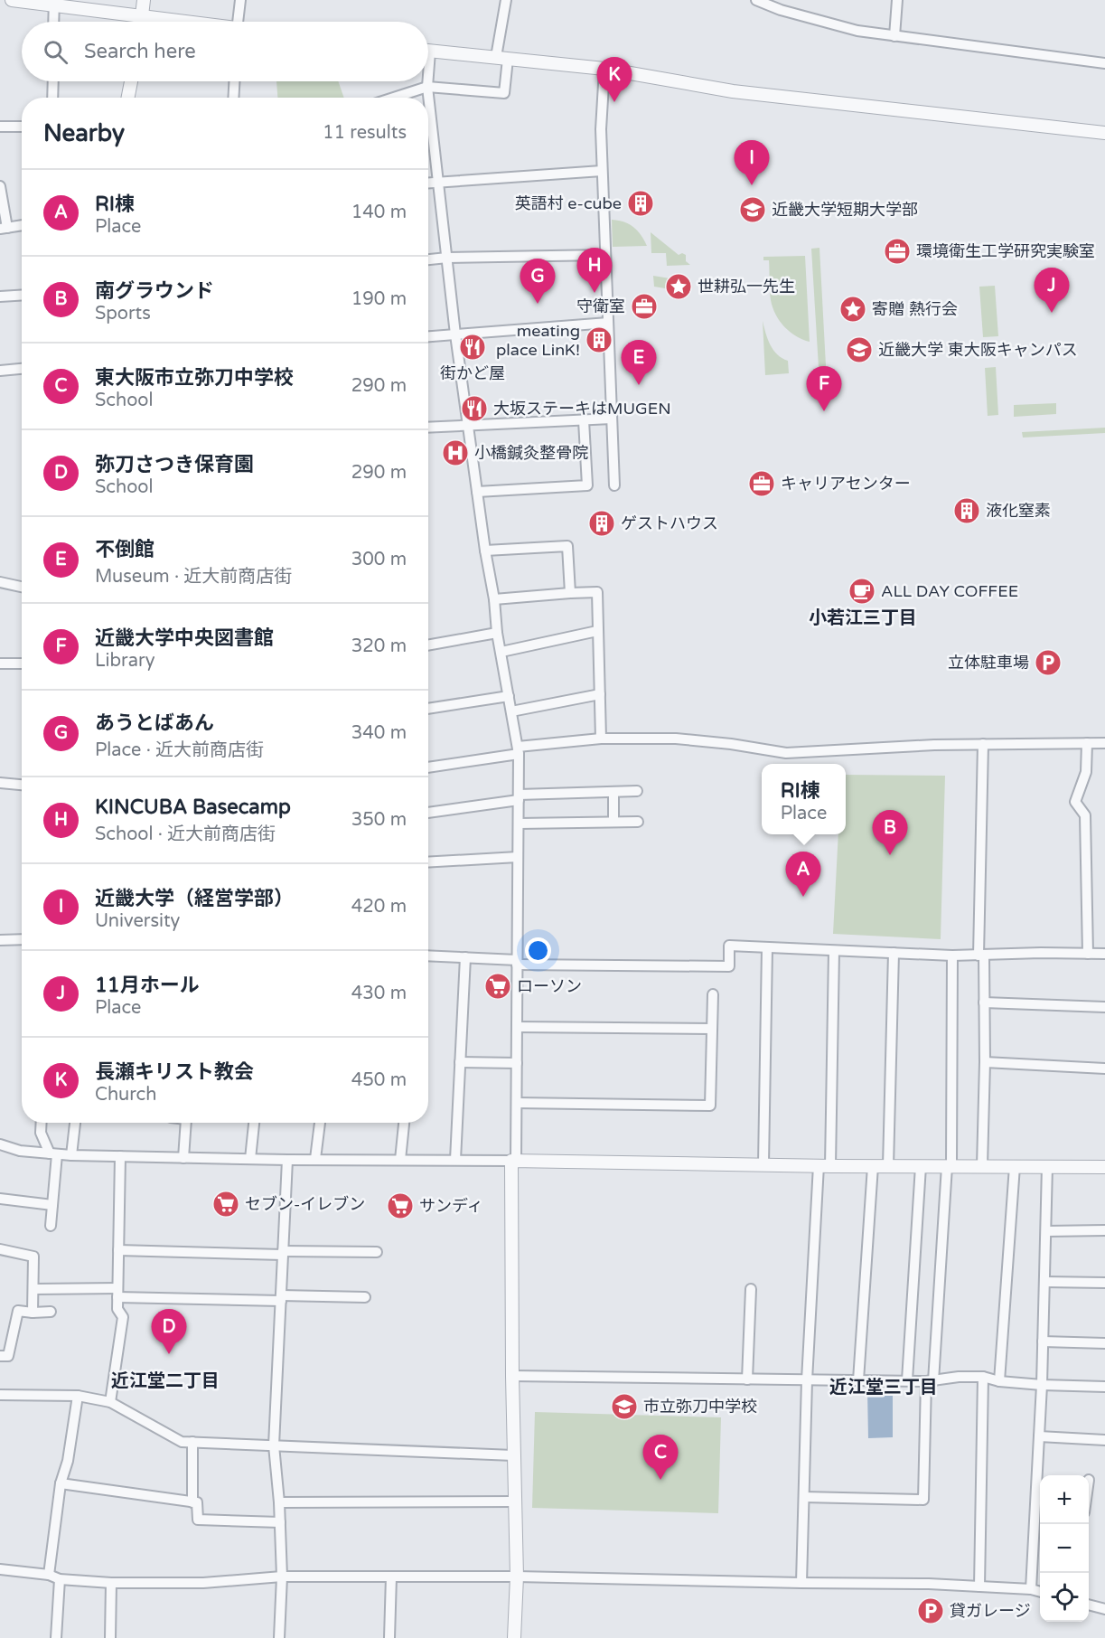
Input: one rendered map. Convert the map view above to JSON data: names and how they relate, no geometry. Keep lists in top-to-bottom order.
{
  "districts": ["小若江三丁目", "近江堂二丁目", "近江堂三丁目"],
  "places": {
    "building": [
      "英語村 e-cube",
      "meating place LinK!",
      "液化窒素",
      "ゲストハウス"
    ],
    "school or university": ["近畿大学短期大学部", "近畿大学 東大阪キャンパス", "市立弥刀中学校"],
    "office": ["環境衛生工学研究実験室", "守衛室", "キャリアセンター"],
    "place": ["世耕弘一先生", "寄贈 熱行会"],
    "restaurant": ["街かど屋", "大坂ステーキはMUGEN"],
    "hospital": ["小橋鍼灸整骨院"],
    "cafe": ["ALL DAY COFFEE"],
    "parking": ["立体駐車場", "貸ガレージ"],
    "supermarket": ["ローソン", "セブン-イレブン", "サンディ"]
  },
  "page": {
    "search": "Search here",
    "pins": [
      "K",
      "I",
      "H",
      "G",
      "J",
      "E",
      "F",
      "B",
      "A",
      "D",
      "C"
    ],
    "heading": ["Nearby", "11 results"],
    "list": [
      {
        "mark": "A",
        "name": "RI棟",
        "note": "Place",
        "value": "140 m"
      },
      {
        "mark": "B",
        "name": "南グラウンド",
        "note": "Sports",
        "value": "190 m"
      },
      {
        "mark": "C",
        "name": "東大阪市立弥刀中学校",
        "note": "School",
        "value": "290 m"
      },
      {
        "mark": "D",
        "name": "弥刀さつき保育園",
        "note": "School",
        "value": "290 m"
      },
      {
        "mark": "E",
        "name": "不倒館",
        "note": "Museum · 近大前商店街",
        "value": "300 m"
      },
      {
        "mark": "F",
        "name": "近畿大学中央図書館",
        "note": "Library",
        "value": "320 m"
      },
      {
        "mark": "G",
        "name": "あうとばあん",
        "note": "Place · 近大前商店街",
        "value": "340 m"
      },
      {
        "mark": "H",
        "name": "KINCUBA Basecamp",
        "note": "School · 近大前商店街",
        "value": "350 m"
      },
      {
        "mark": "I",
        "name": "近畿大学（経営学部）",
        "note": "University",
        "value": "420 m"
      },
      {
        "mark": "J",
        "name": "11月ホール",
        "note": "Place",
        "value": "430 m"
      },
      {
        "mark": "K",
        "name": "長瀬キリスト教会",
        "note": "Church",
        "value": "450 m"
      }
    ],
    "popup": ["RI棟", "Place"],
    "map_buttons": ["+", "−"]
  }
}
